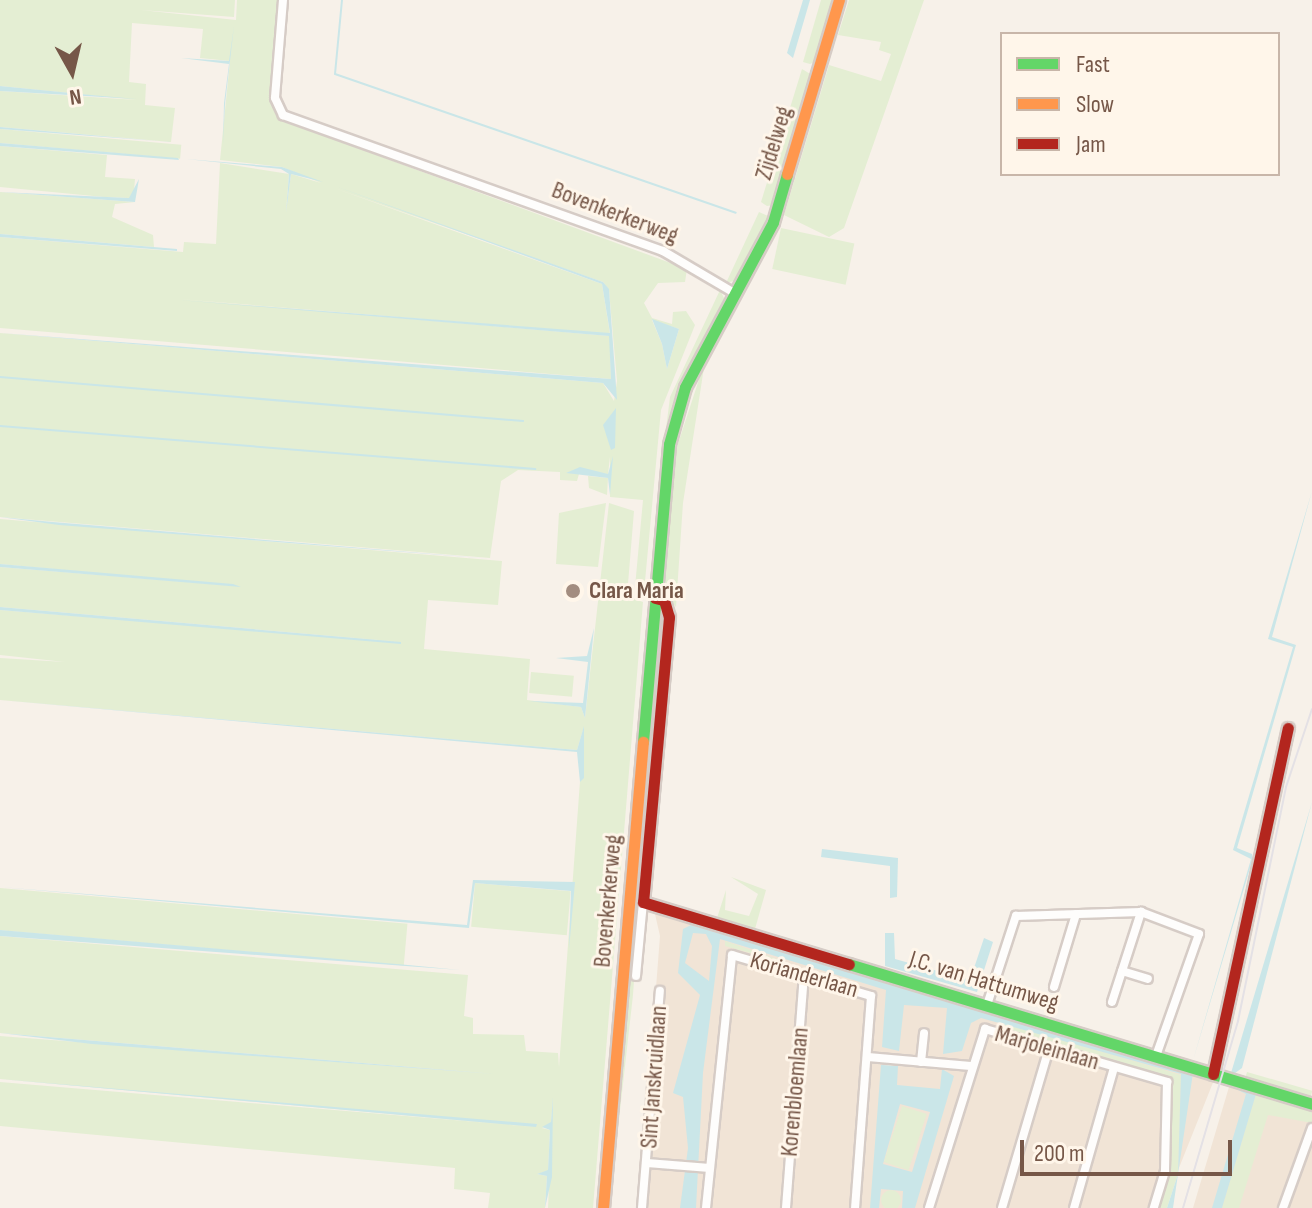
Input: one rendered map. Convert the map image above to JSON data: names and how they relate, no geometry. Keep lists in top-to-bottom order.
{
  "streets": {
    "street": [
      "Zijdelweg",
      "Bovenkerkerweg",
      "Korianderlaan",
      "J.C. van Hattumweg",
      "Marjoleinlaan",
      "Sint Janskruidlaan",
      "Korenbloemlaan"
    ]
  },
  "crossings": [
    ["Zijdelweg", "Bovenkerkerweg"],
    ["Bovenkerkerweg", "J.C. van Hattumweg"],
    ["Korianderlaan", "Sint Janskruidlaan"],
    ["Korianderlaan", "Korenbloemlaan"]
  ],
  "places": ["Clara Maria"],
  "legend": ["Fast", "Slow", "Jam"],
  "scale_bar": "200 m",
  "north": "bottom"
}
